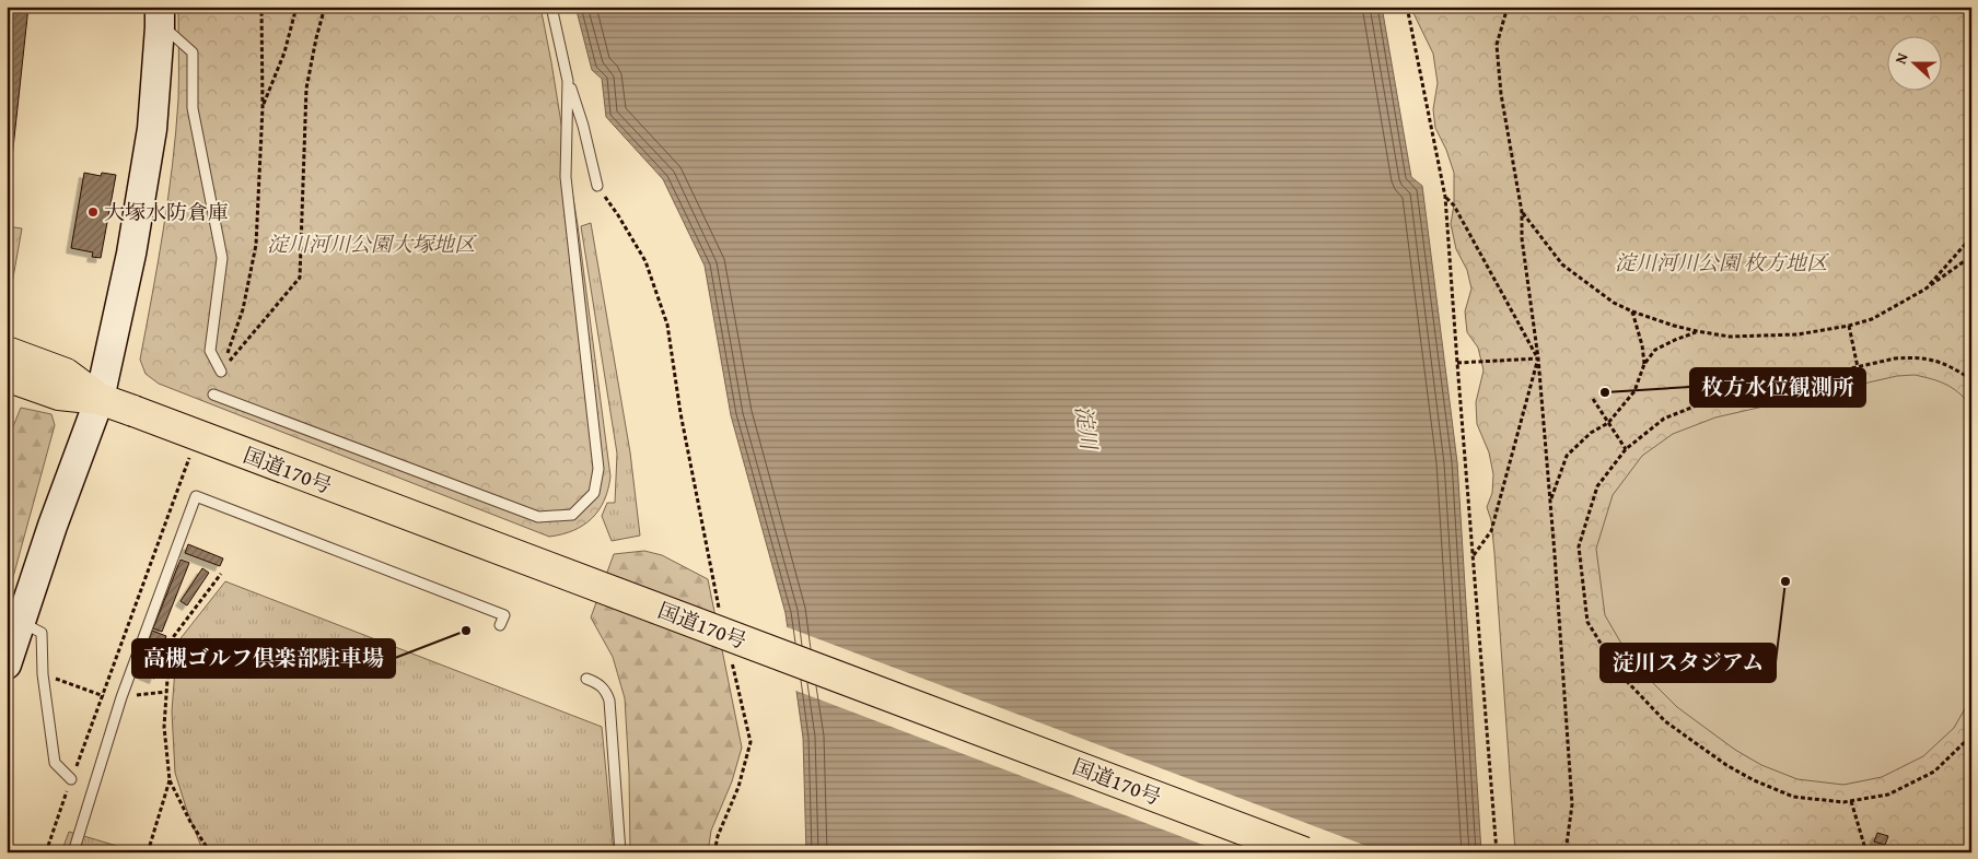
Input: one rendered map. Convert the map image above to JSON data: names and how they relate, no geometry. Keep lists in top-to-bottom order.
{
  "streets": {
    "highway": ["国道170号"]
  },
  "water": ["淀川"],
  "parks": ["淀川河川公園大塚地区", "淀川河川公園 枚方地区"],
  "places": [
    "大塚水防倉庫",
    "枚方水位観測所",
    "淀川スタジアム",
    "高槻ゴルフ倶楽部駐車場"
  ],
  "north": "left"
}
